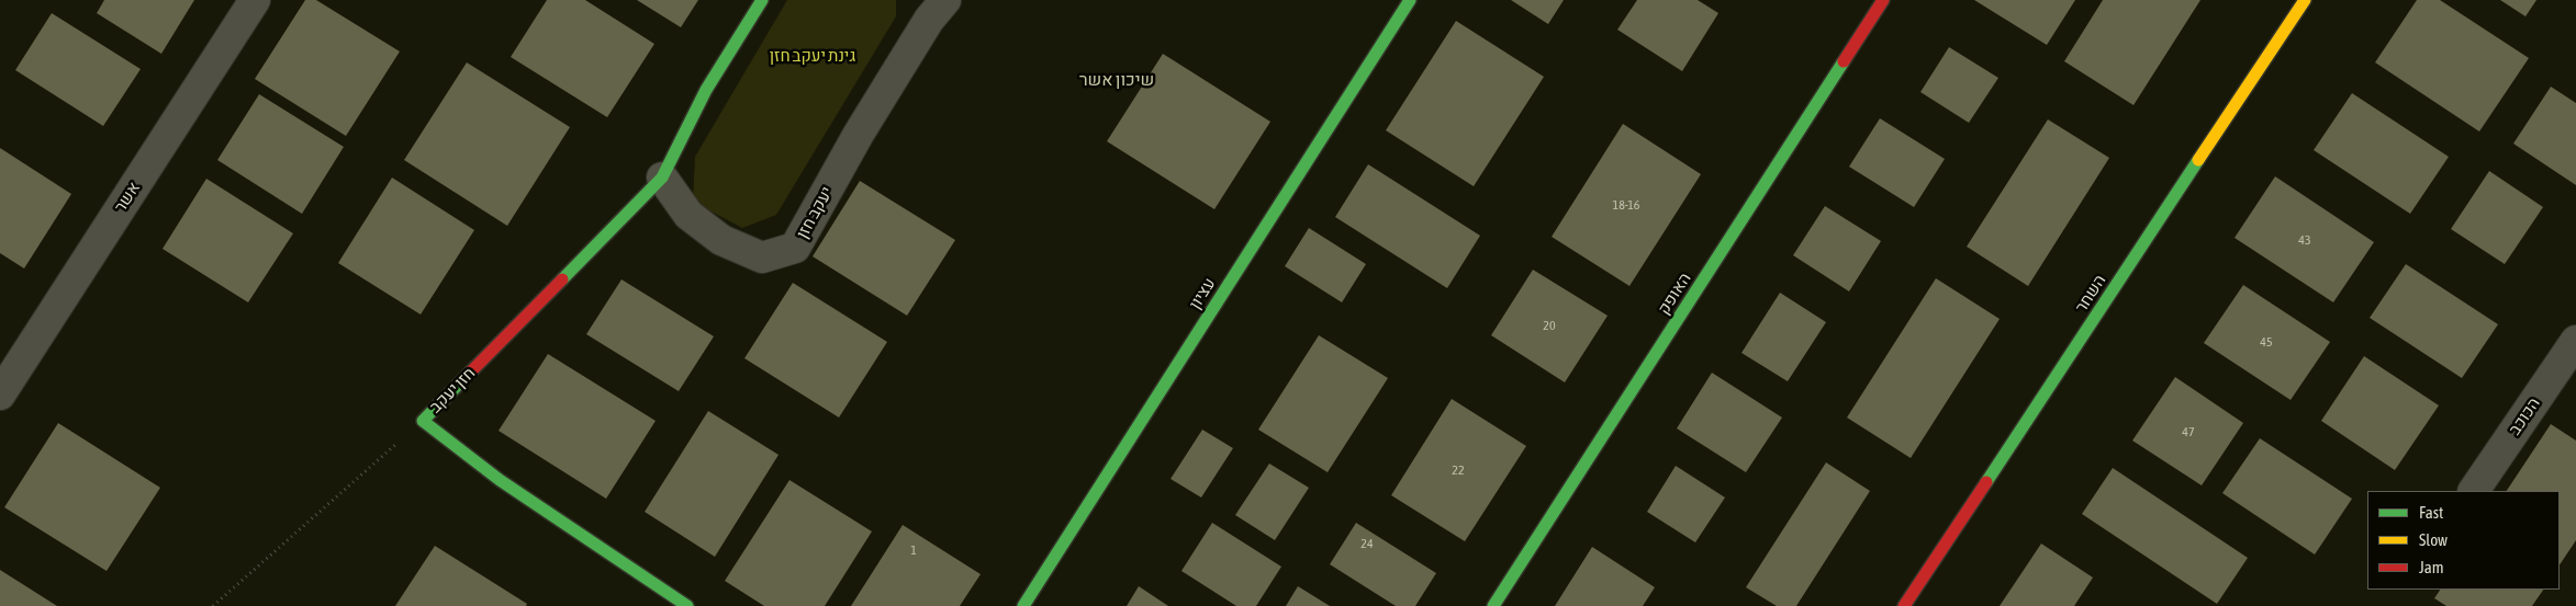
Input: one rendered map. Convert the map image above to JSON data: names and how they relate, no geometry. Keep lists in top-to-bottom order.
{
  "streets": {
    "street": [
      "אשר",
      "יעקב חזן",
      "עציון",
      "האופק",
      "השחר",
      "חזן יעקב",
      "הכוכב"
    ]
  },
  "crossings": [
    ["יעקב חזן", "חזן יעקב"]
  ],
  "districts": ["שיכון אשר"],
  "parks": ["גינת יעקב חזן"],
  "house_numbers": [
    "18-16",
    "43",
    "20",
    "45",
    "47",
    "22",
    "24",
    "1"
  ],
  "legend": ["Fast", "Slow", "Jam"]
}
